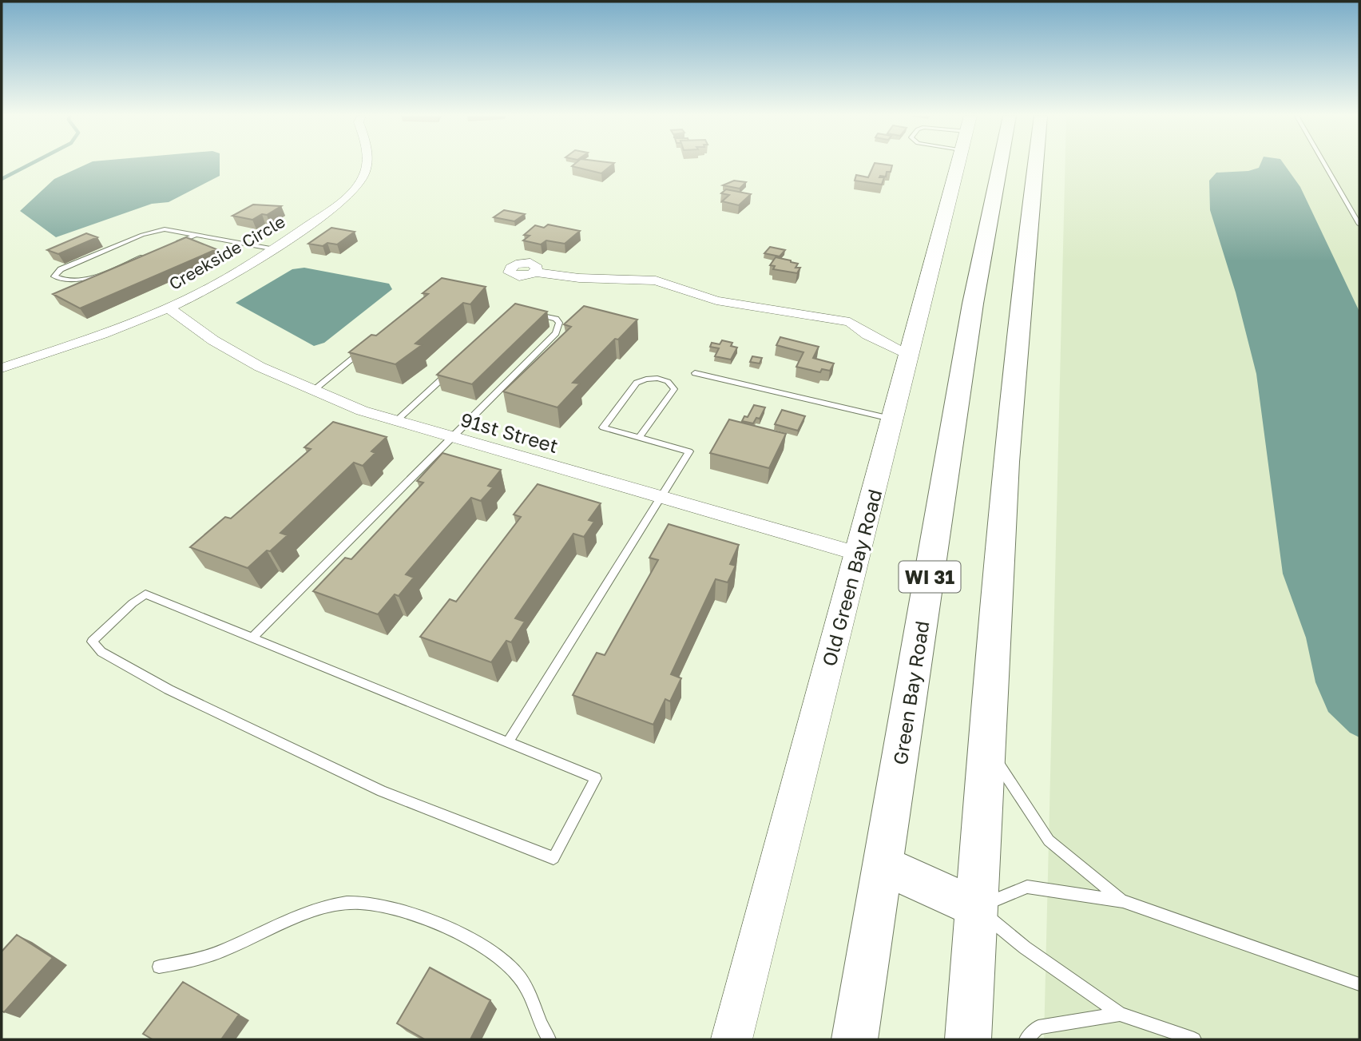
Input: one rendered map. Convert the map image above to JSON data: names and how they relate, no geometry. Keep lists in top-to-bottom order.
{
  "streets": {
    "main road": ["WI 31", "Green Bay Road"],
    "street": ["Creekside Circle", "91st Street", "Old Green Bay Road"]
  },
  "crossings": [
    ["Creekside Circle", "91st Street"],
    ["91st Street", "Old Green Bay Road"]
  ]
}
